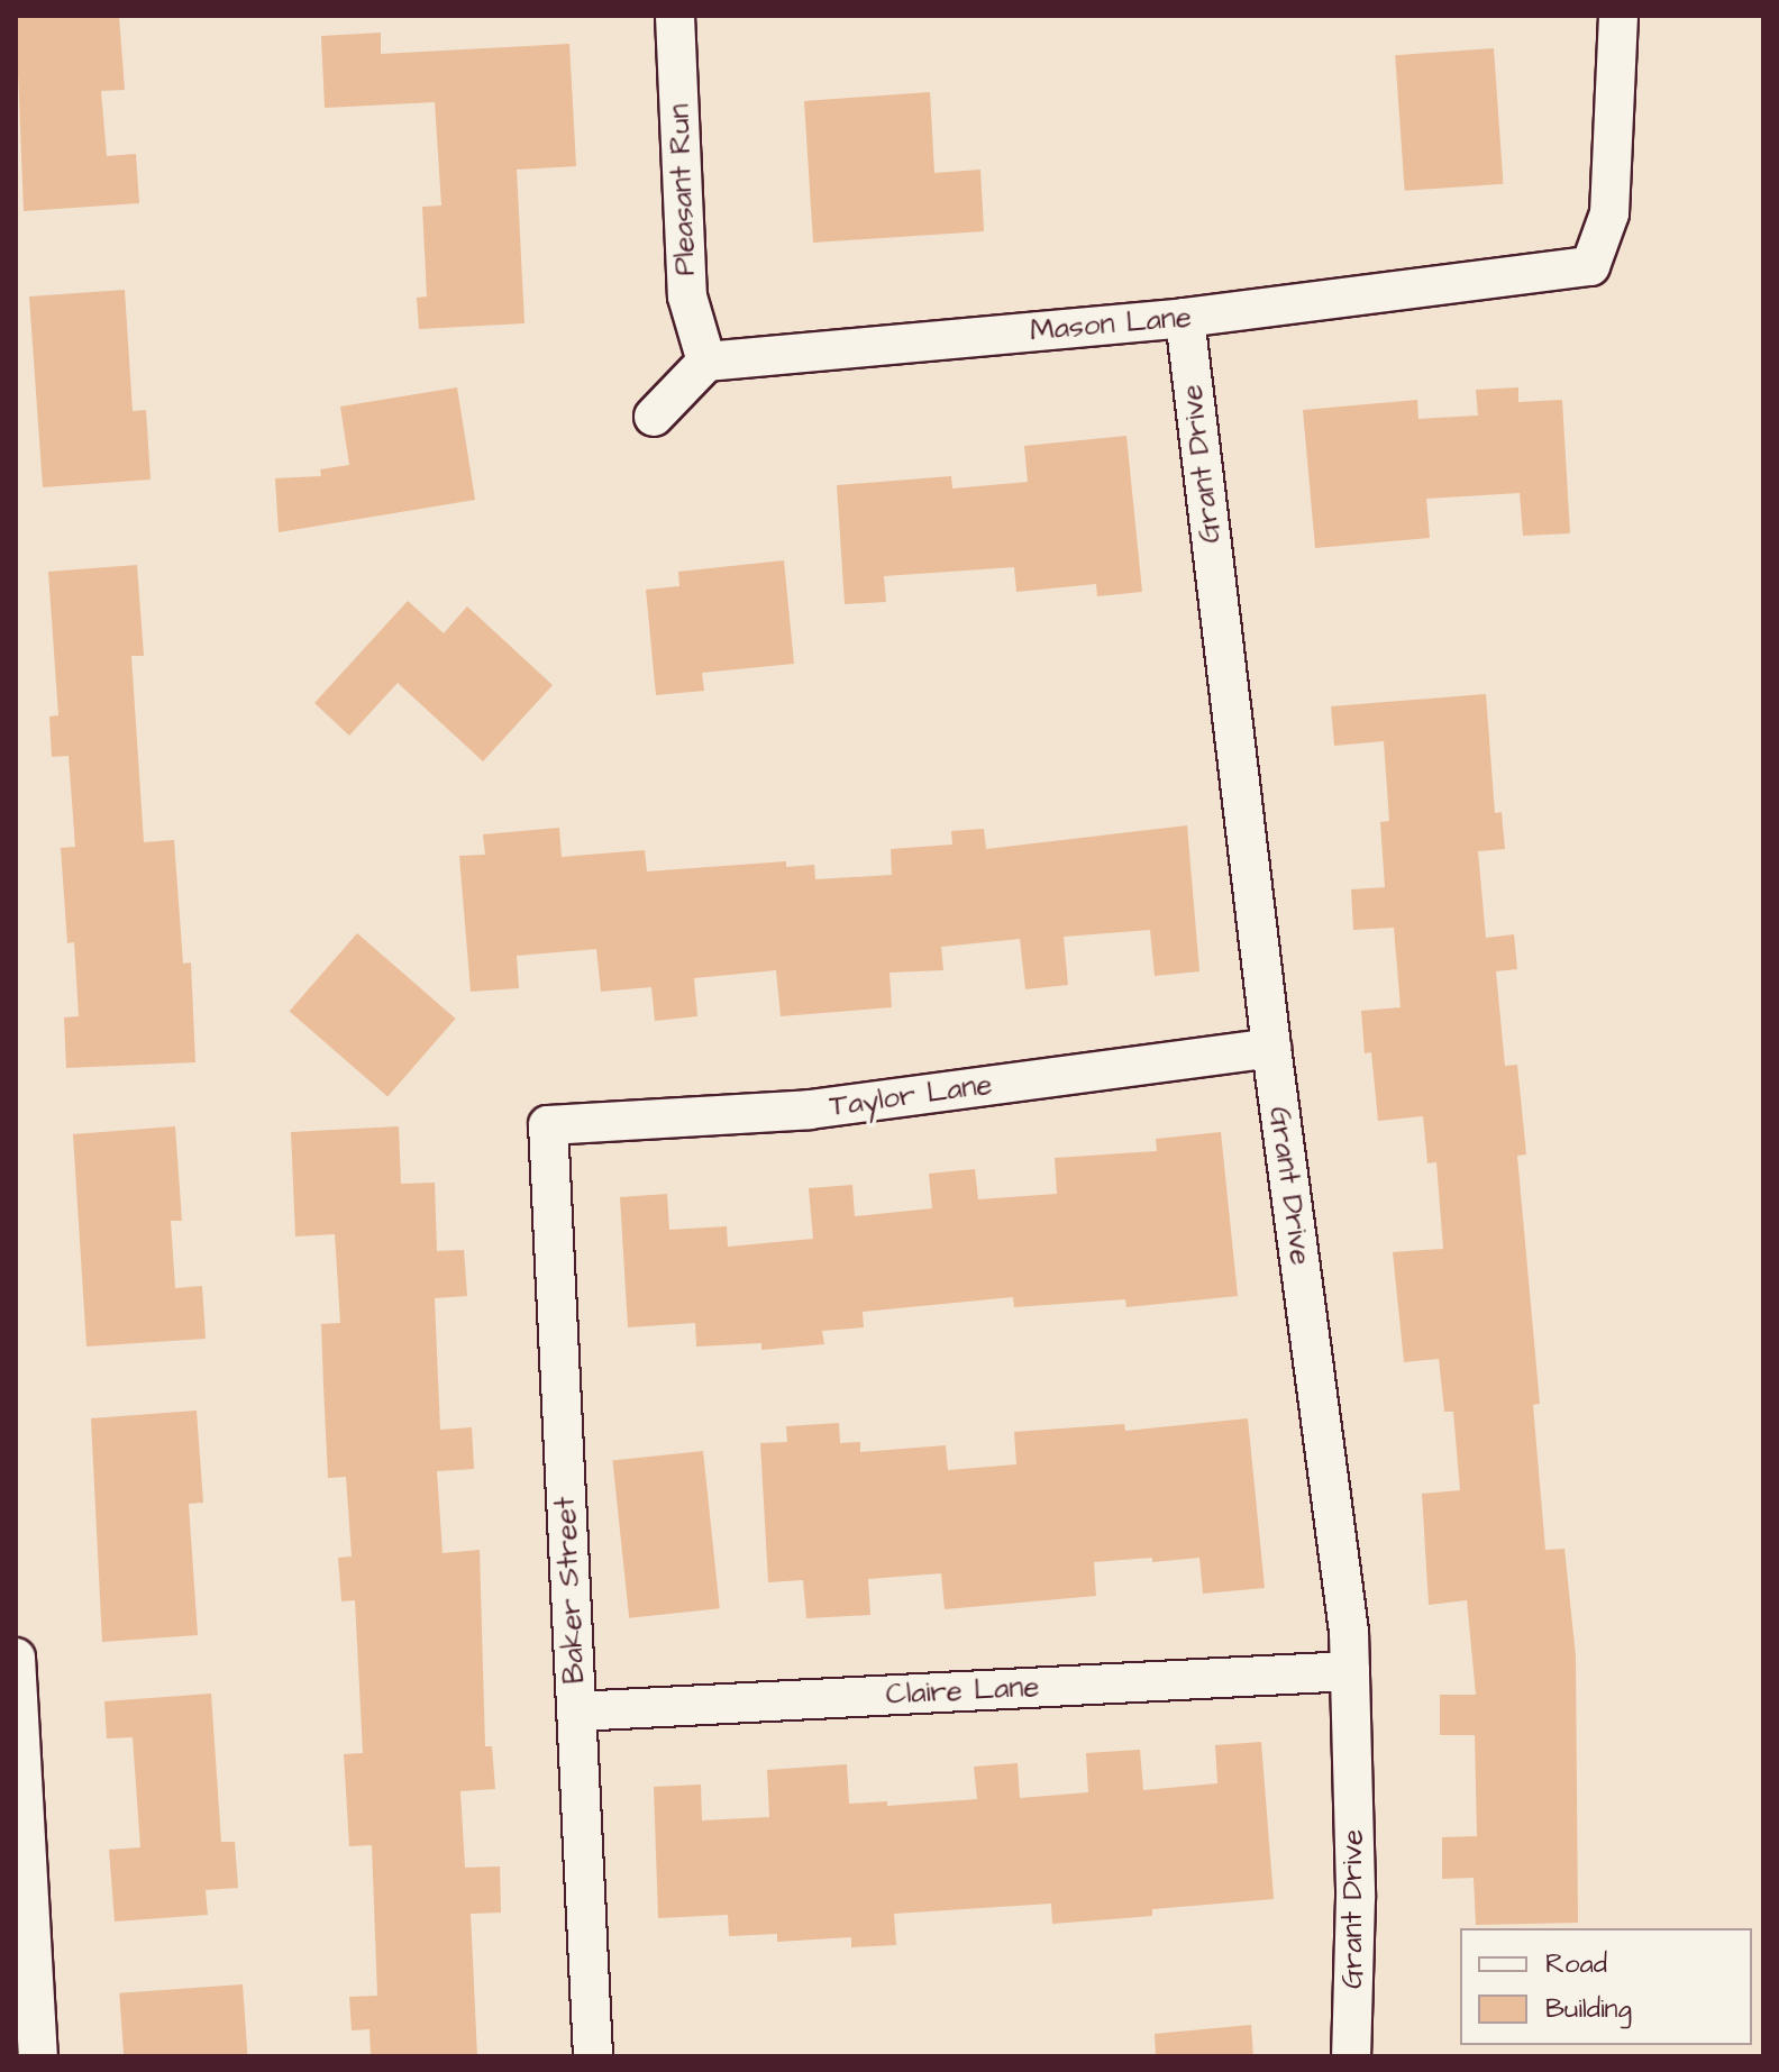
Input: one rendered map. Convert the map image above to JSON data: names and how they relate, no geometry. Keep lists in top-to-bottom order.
{
  "streets": {
    "street": [
      "Pleasant Run",
      "Mason Lane",
      "Grant Drive",
      "Taylor Lane",
      "Baker Street",
      "Claire Lane"
    ]
  },
  "crossings": [
    ["Pleasant Run", "Mason Lane"],
    ["Mason Lane", "Grant Drive"],
    ["Grant Drive", "Taylor Lane"],
    ["Grant Drive", "Claire Lane"],
    ["Taylor Lane", "Baker Street"],
    ["Baker Street", "Claire Lane"]
  ],
  "legend": ["Road", "Building"]
}
